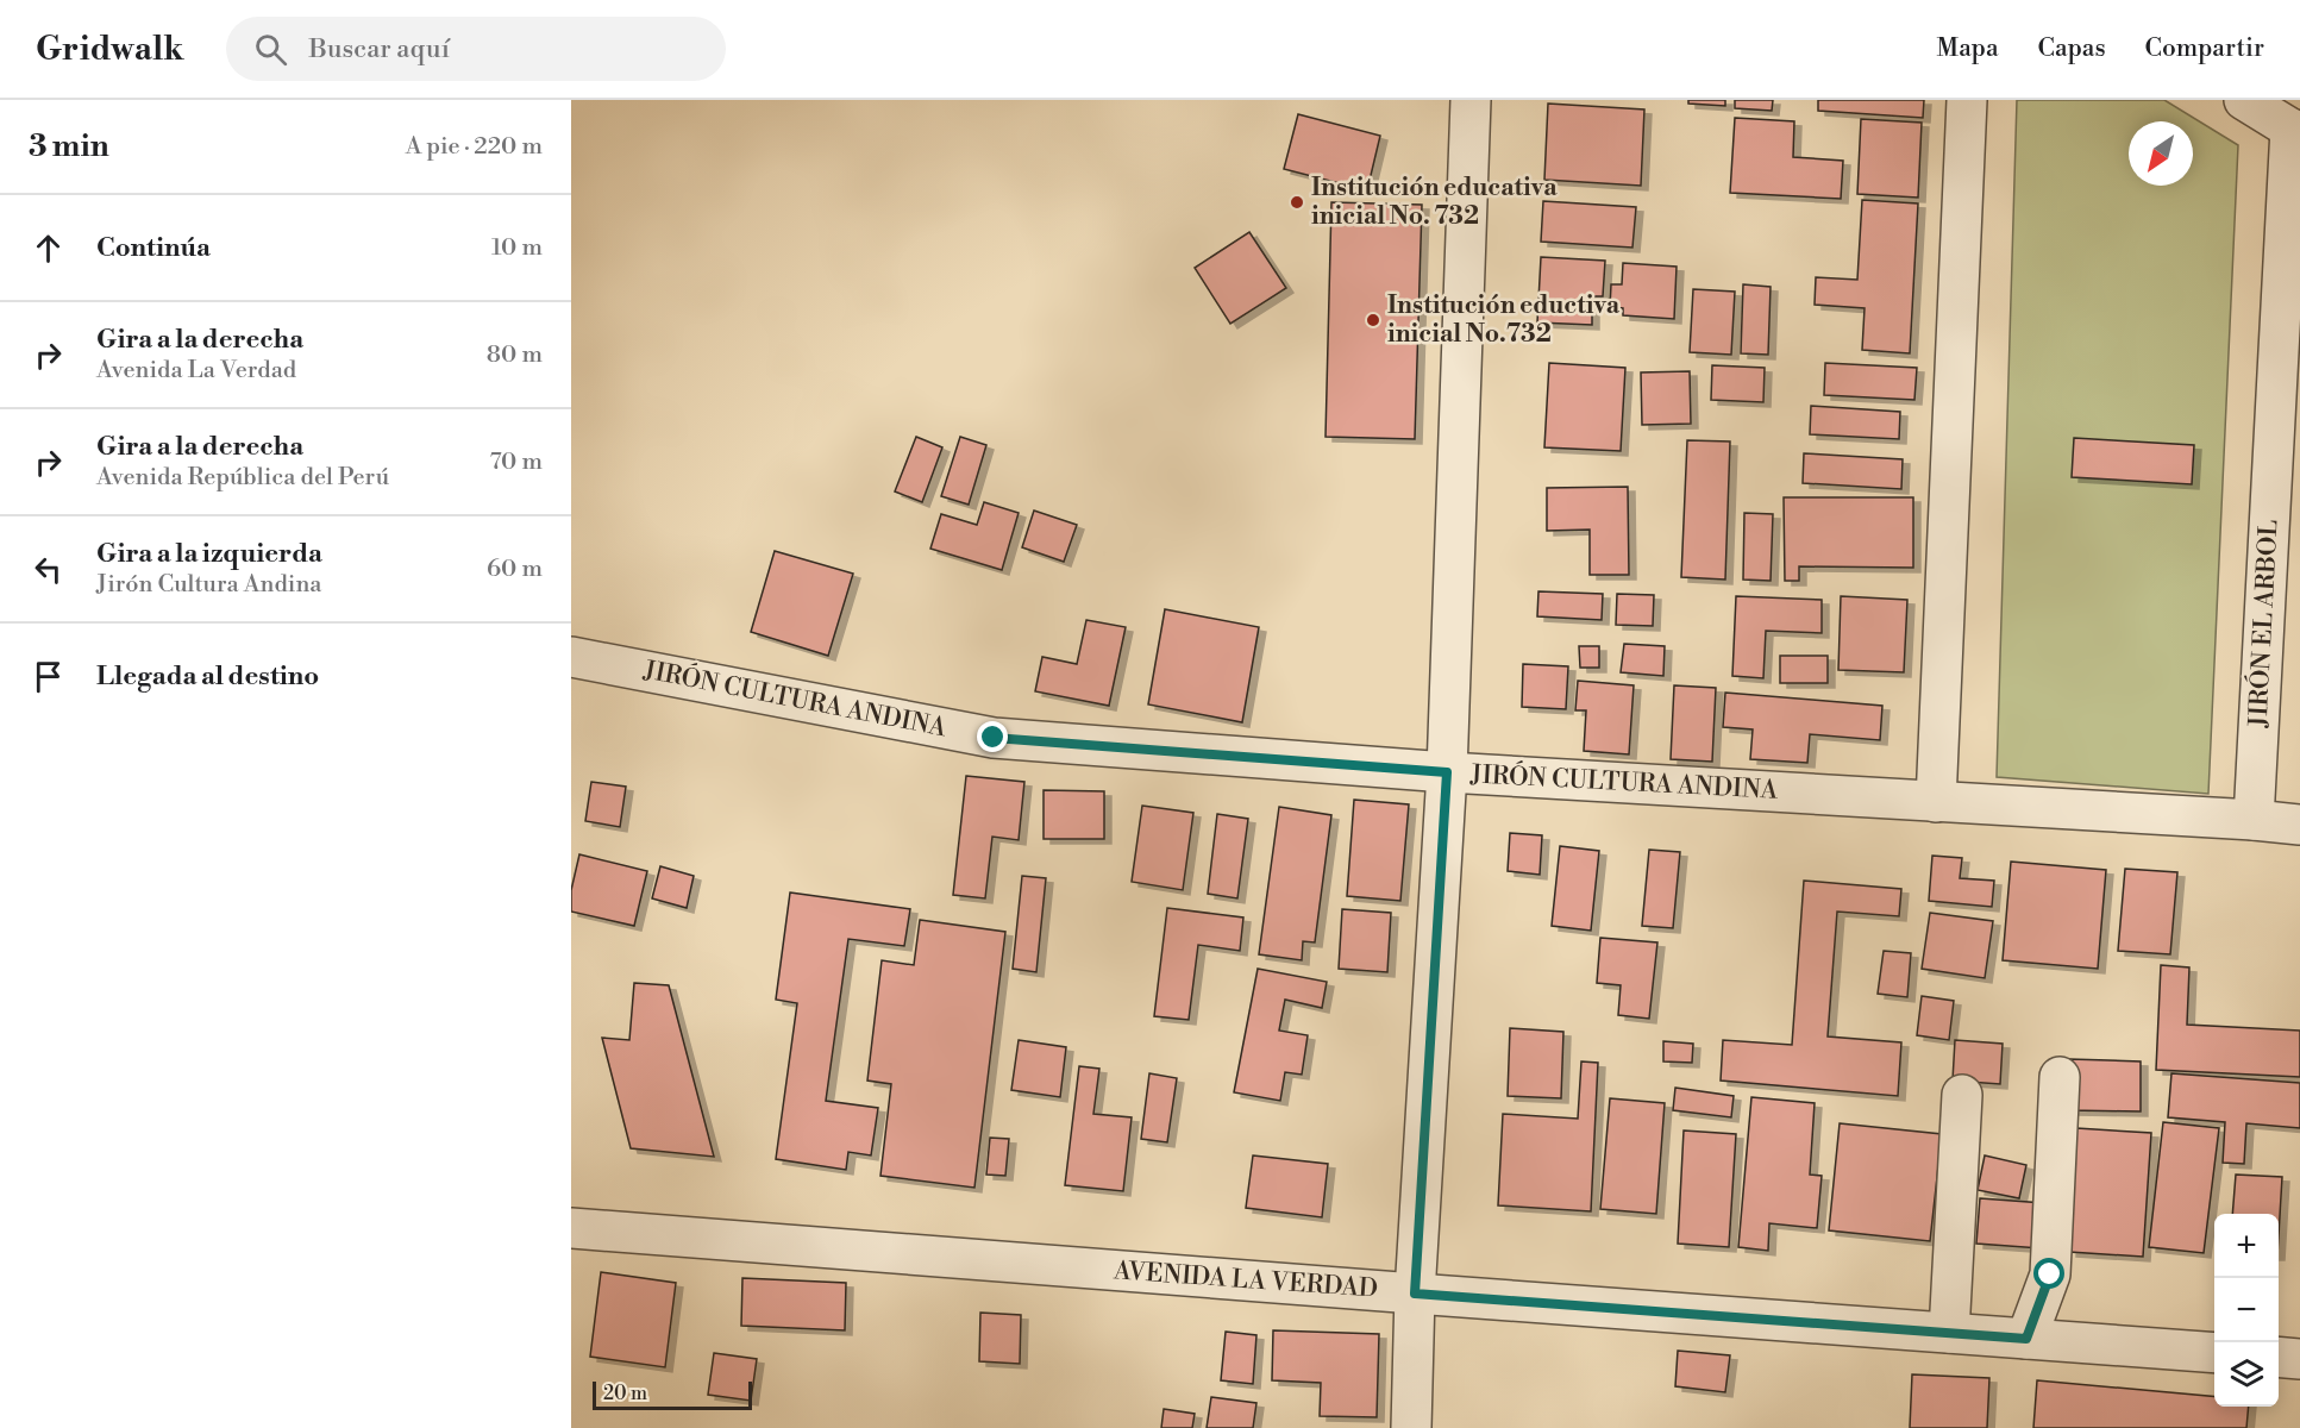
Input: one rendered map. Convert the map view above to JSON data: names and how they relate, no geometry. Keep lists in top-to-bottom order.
{
  "streets": {
    "street": ["JIRÓN EL ARBOL", "JIRÓN CULTURA ANDINA", "AVENIDA LA VERDAD"]
  },
  "crossings": [
    ["JIRÓN EL ARBOL", "JIRÓN CULTURA ANDINA"]
  ],
  "places": ["Institución educativa inicial No. 732", "Institución eductiva inicial No.732"],
  "scale_bar": "20 m",
  "north": "bottom left",
  "page": {
    "header": "Gridwalk",
    "search": "Buscar aquí",
    "nav": ["Mapa", "Capas", "Compartir"],
    "heading": ["3 min", "A pie · 220 m"],
    "list": [
      ["Continúa", "10 m"],
      ["Gira a la derecha", "Avenida La Verdad", "80 m"],
      ["Gira a la derecha", "Avenida República del Perú", "70 m"],
      ["Gira a la izquierda", "Jirón Cultura Andina", "60 m"],
      "Llegada al destino"
    ],
    "map_buttons": ["+", "−"],
    "scale": "20 m"
  }
}
